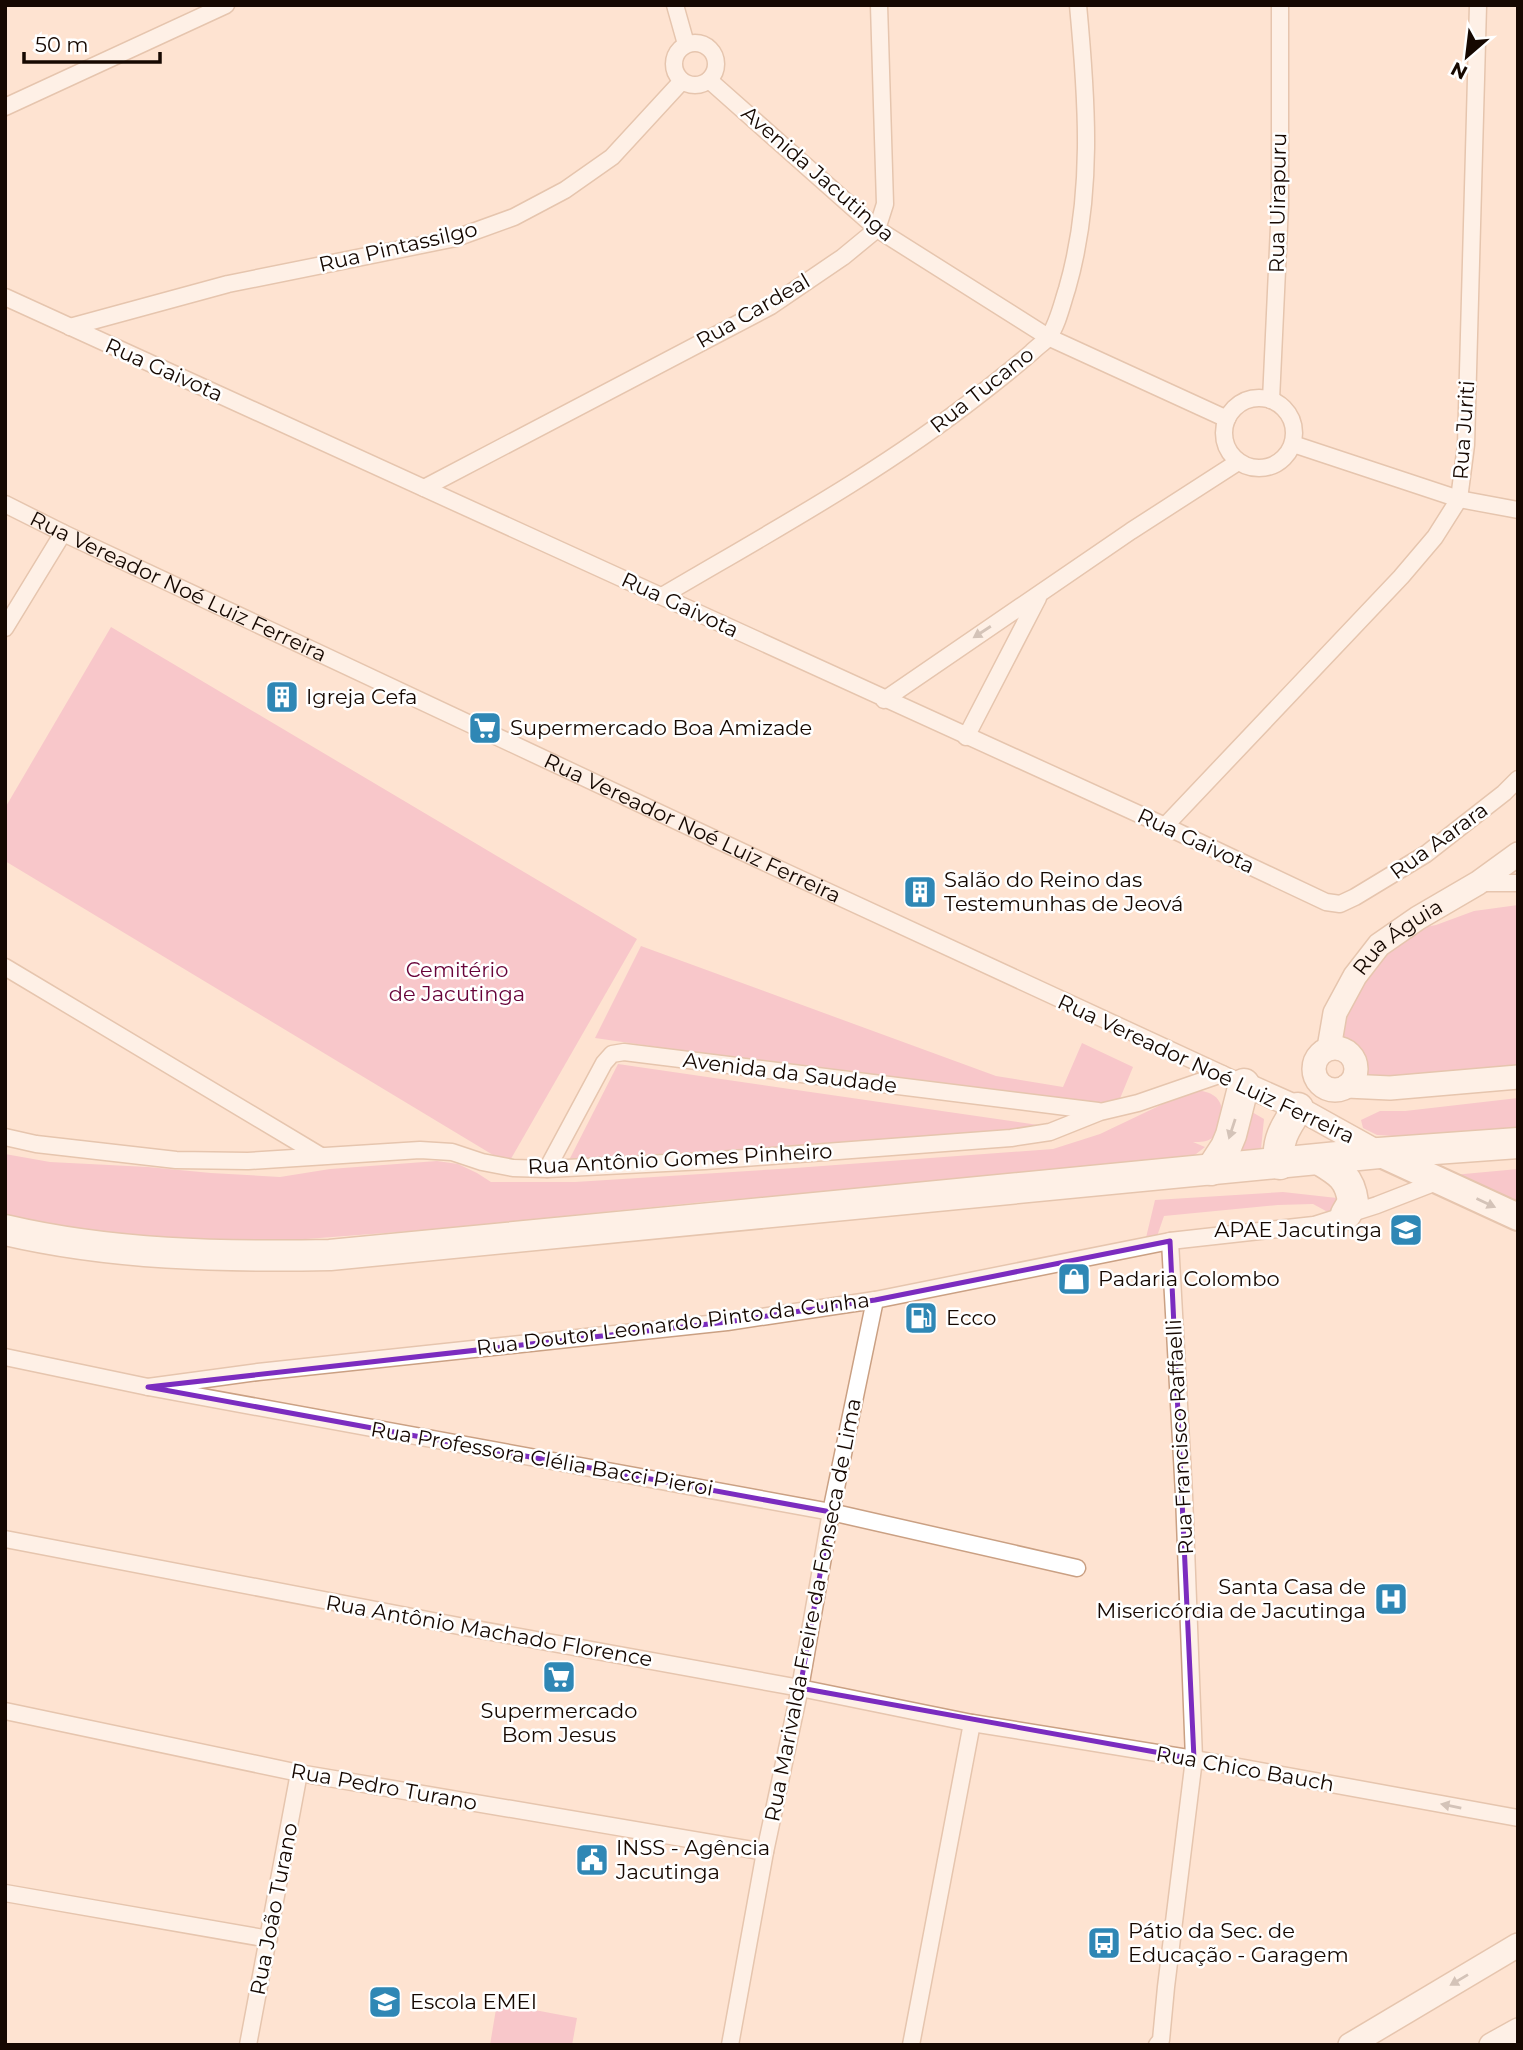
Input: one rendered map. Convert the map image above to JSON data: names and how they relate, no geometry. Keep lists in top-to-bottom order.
{
  "streets": {
    "street": [
      "Avenida Jacutinga",
      "Rua Uirapuru",
      "Rua Pintassilgo",
      "Rua Cardeal",
      "Rua Gaivota",
      "Rua Tucano",
      "Rua Juriti",
      "Rua Vereador Noé Luiz Ferreira",
      "Rua Aarara",
      "Rua Águia",
      "Avenida da Saudade",
      "Rua Antônio Gomes Pinheiro",
      "Rua Doutor Leonardo Pinto da Cunha",
      "Rua Francisco Raffaelli",
      "Rua Professora Clélia Bacci Pieroi",
      "Rua Marivalda Freire da Fonseca de Lima",
      "Rua Antônio Machado Florence",
      "Rua Chico Bauch",
      "Rua Pedro Turano",
      "Rua João Turano"
    ]
  },
  "crossings": [
    ["Avenida Jacutinga", "Rua Uirapuru"],
    ["Avenida Jacutinga", "Rua Pintassilgo"],
    ["Avenida Jacutinga", "Rua Cardeal"],
    ["Avenida Jacutinga", "Rua Tucano"],
    ["Rua Pintassilgo", "Rua Gaivota"],
    ["Rua Cardeal", "Rua Gaivota"],
    ["Rua Gaivota", "Rua Tucano"],
    ["Rua Gaivota", "Rua Juriti"],
    ["Rua Gaivota", "Rua Aarara"],
    ["Rua Vereador Noé Luiz Ferreira", "Rua Antônio Gomes Pinheiro"],
    ["Avenida da Saudade", "Rua Antônio Gomes Pinheiro"],
    ["Rua Doutor Leonardo Pinto da Cunha", "Rua Francisco Raffaelli"],
    ["Rua Doutor Leonardo Pinto da Cunha", "Rua Professora Clélia Bacci Pieroi"],
    ["Rua Doutor Leonardo Pinto da Cunha", "Rua Marivalda Freire da Fonseca de Lima"],
    ["Rua Francisco Raffaelli", "Rua Chico Bauch"],
    ["Rua Professora Clélia Bacci Pieroi", "Rua Marivalda Freire da Fonseca de Lima"],
    ["Rua Marivalda Freire da Fonseca de Lima", "Rua Antônio Machado Florence"],
    ["Rua Marivalda Freire da Fonseca de Lima", "Rua Pedro Turano"],
    ["Rua Antônio Machado Florence", "Rua Chico Bauch"],
    ["Rua Pedro Turano", "Rua João Turano"]
  ],
  "one_way": ["Rua Chico Bauch"],
  "parks": ["Cemitério de Jacutinga"],
  "places": {
    "building": ["Igreja Cefa", "Salão do Reino das Testemunhas de Jeová"],
    "supermarket": ["Supermercado Boa Amizade", "Supermercado Bom Jesus"],
    "school or university": ["APAE Jacutinga", "Escola EMEI"],
    "shop": ["Padaria Colombo"],
    "fuel station": ["Ecco"],
    "hospital": ["Santa Casa de Misericórdia de Jacutinga"],
    "public building": ["INSS - Agência Jacutinga"],
    "bus stop": ["Pátio da Sec. de Educação - Garagem"]
  },
  "scale_bar": "50 m",
  "north": "bottom left"
}
